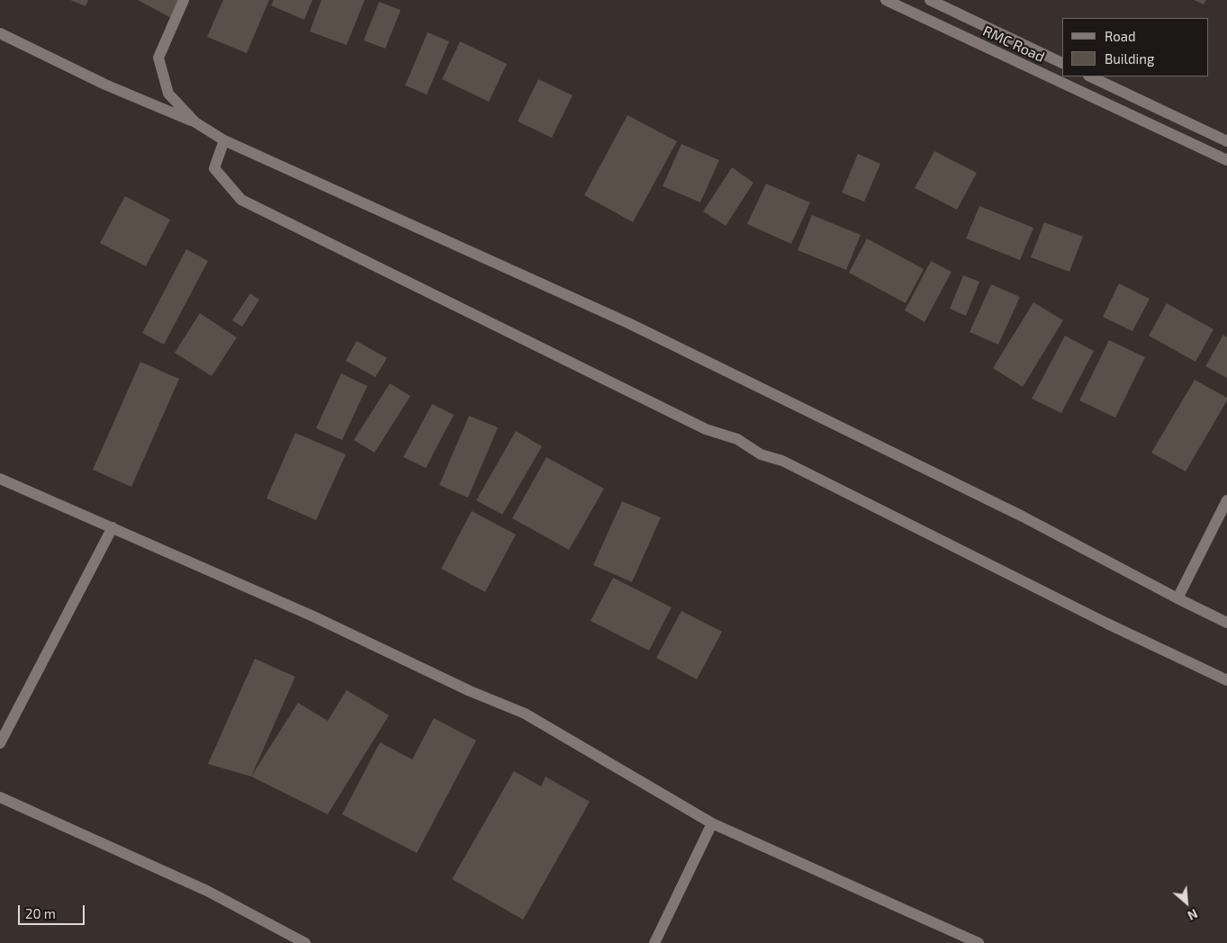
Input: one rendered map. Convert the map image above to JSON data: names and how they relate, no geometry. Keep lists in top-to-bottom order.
{
  "streets": {
    "street": ["RMC Road"]
  },
  "legend": ["Road", "Building"],
  "scale_bar": "20 m",
  "north": "bottom right"
}
